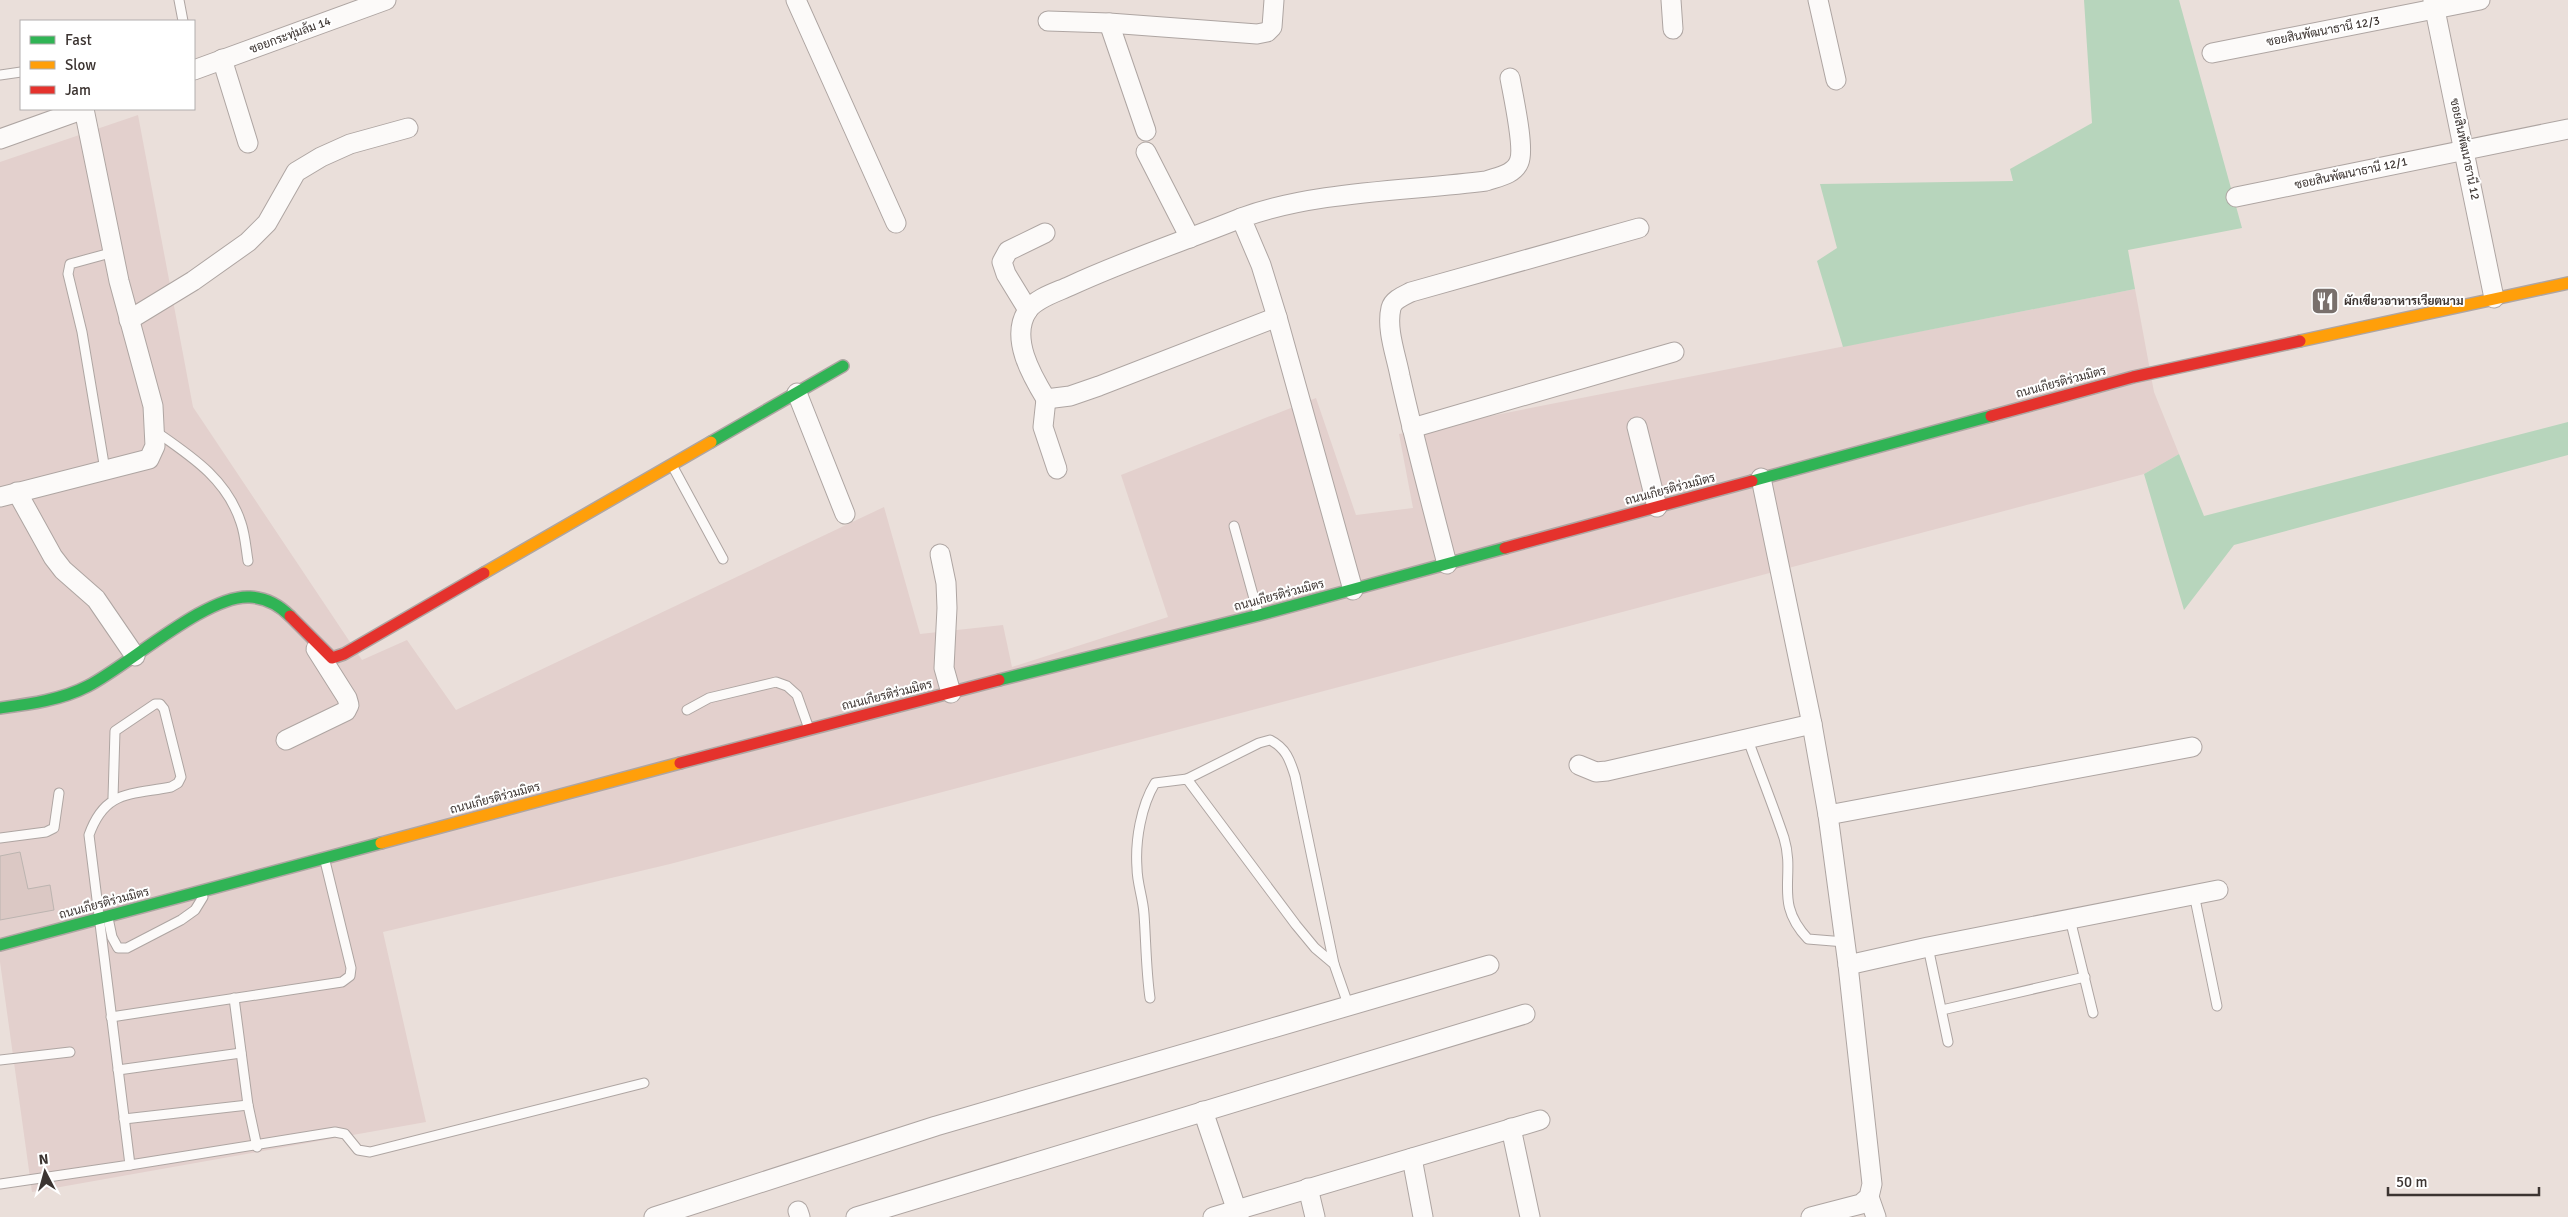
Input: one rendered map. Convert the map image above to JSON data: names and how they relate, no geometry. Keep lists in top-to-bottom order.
{
  "streets": {
    "street": [
      "ซอยสินพัฒนาธานี 12/3",
      "ซอยกระทุ่มล้ม 14",
      "ซอยสินพัฒนาธานี 12",
      "ซอยสินพัฒนาธานี 12/1",
      "ถนนเกียรติร่วมมิตร"
    ]
  },
  "crossings": [
    ["ซอยสินพัฒนาธานี 12/3", "ซอยสินพัฒนาธานี 12"],
    ["ซอยสินพัฒนาธานี 12", "ซอยสินพัฒนาธานี 12/1"],
    ["ซอยสินพัฒนาธานี 12", "ถนนเกียรติร่วมมิตร"]
  ],
  "places": {
    "restaurant": ["ผักเขียวอาหารเวียตนาม"]
  },
  "legend": ["Fast", "Slow", "Jam"],
  "scale_bar": "50 m",
  "north": "top"
}
